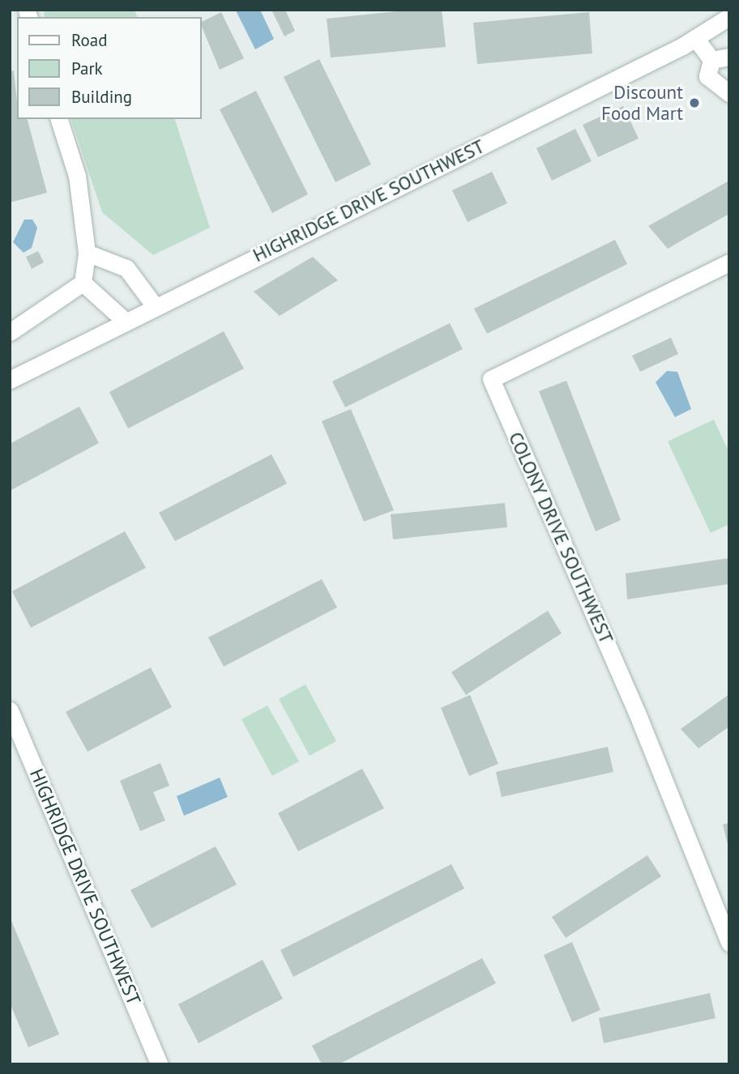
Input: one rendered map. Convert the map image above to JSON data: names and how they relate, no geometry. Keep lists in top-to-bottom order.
{
  "streets": {
    "street": ["HIGHRIDGE DRIVE SOUTHWEST", "COLONY DRIVE SOUTHWEST"]
  },
  "places": ["Discount Food Mart"],
  "legend": ["Road", "Park", "Building"]
}
